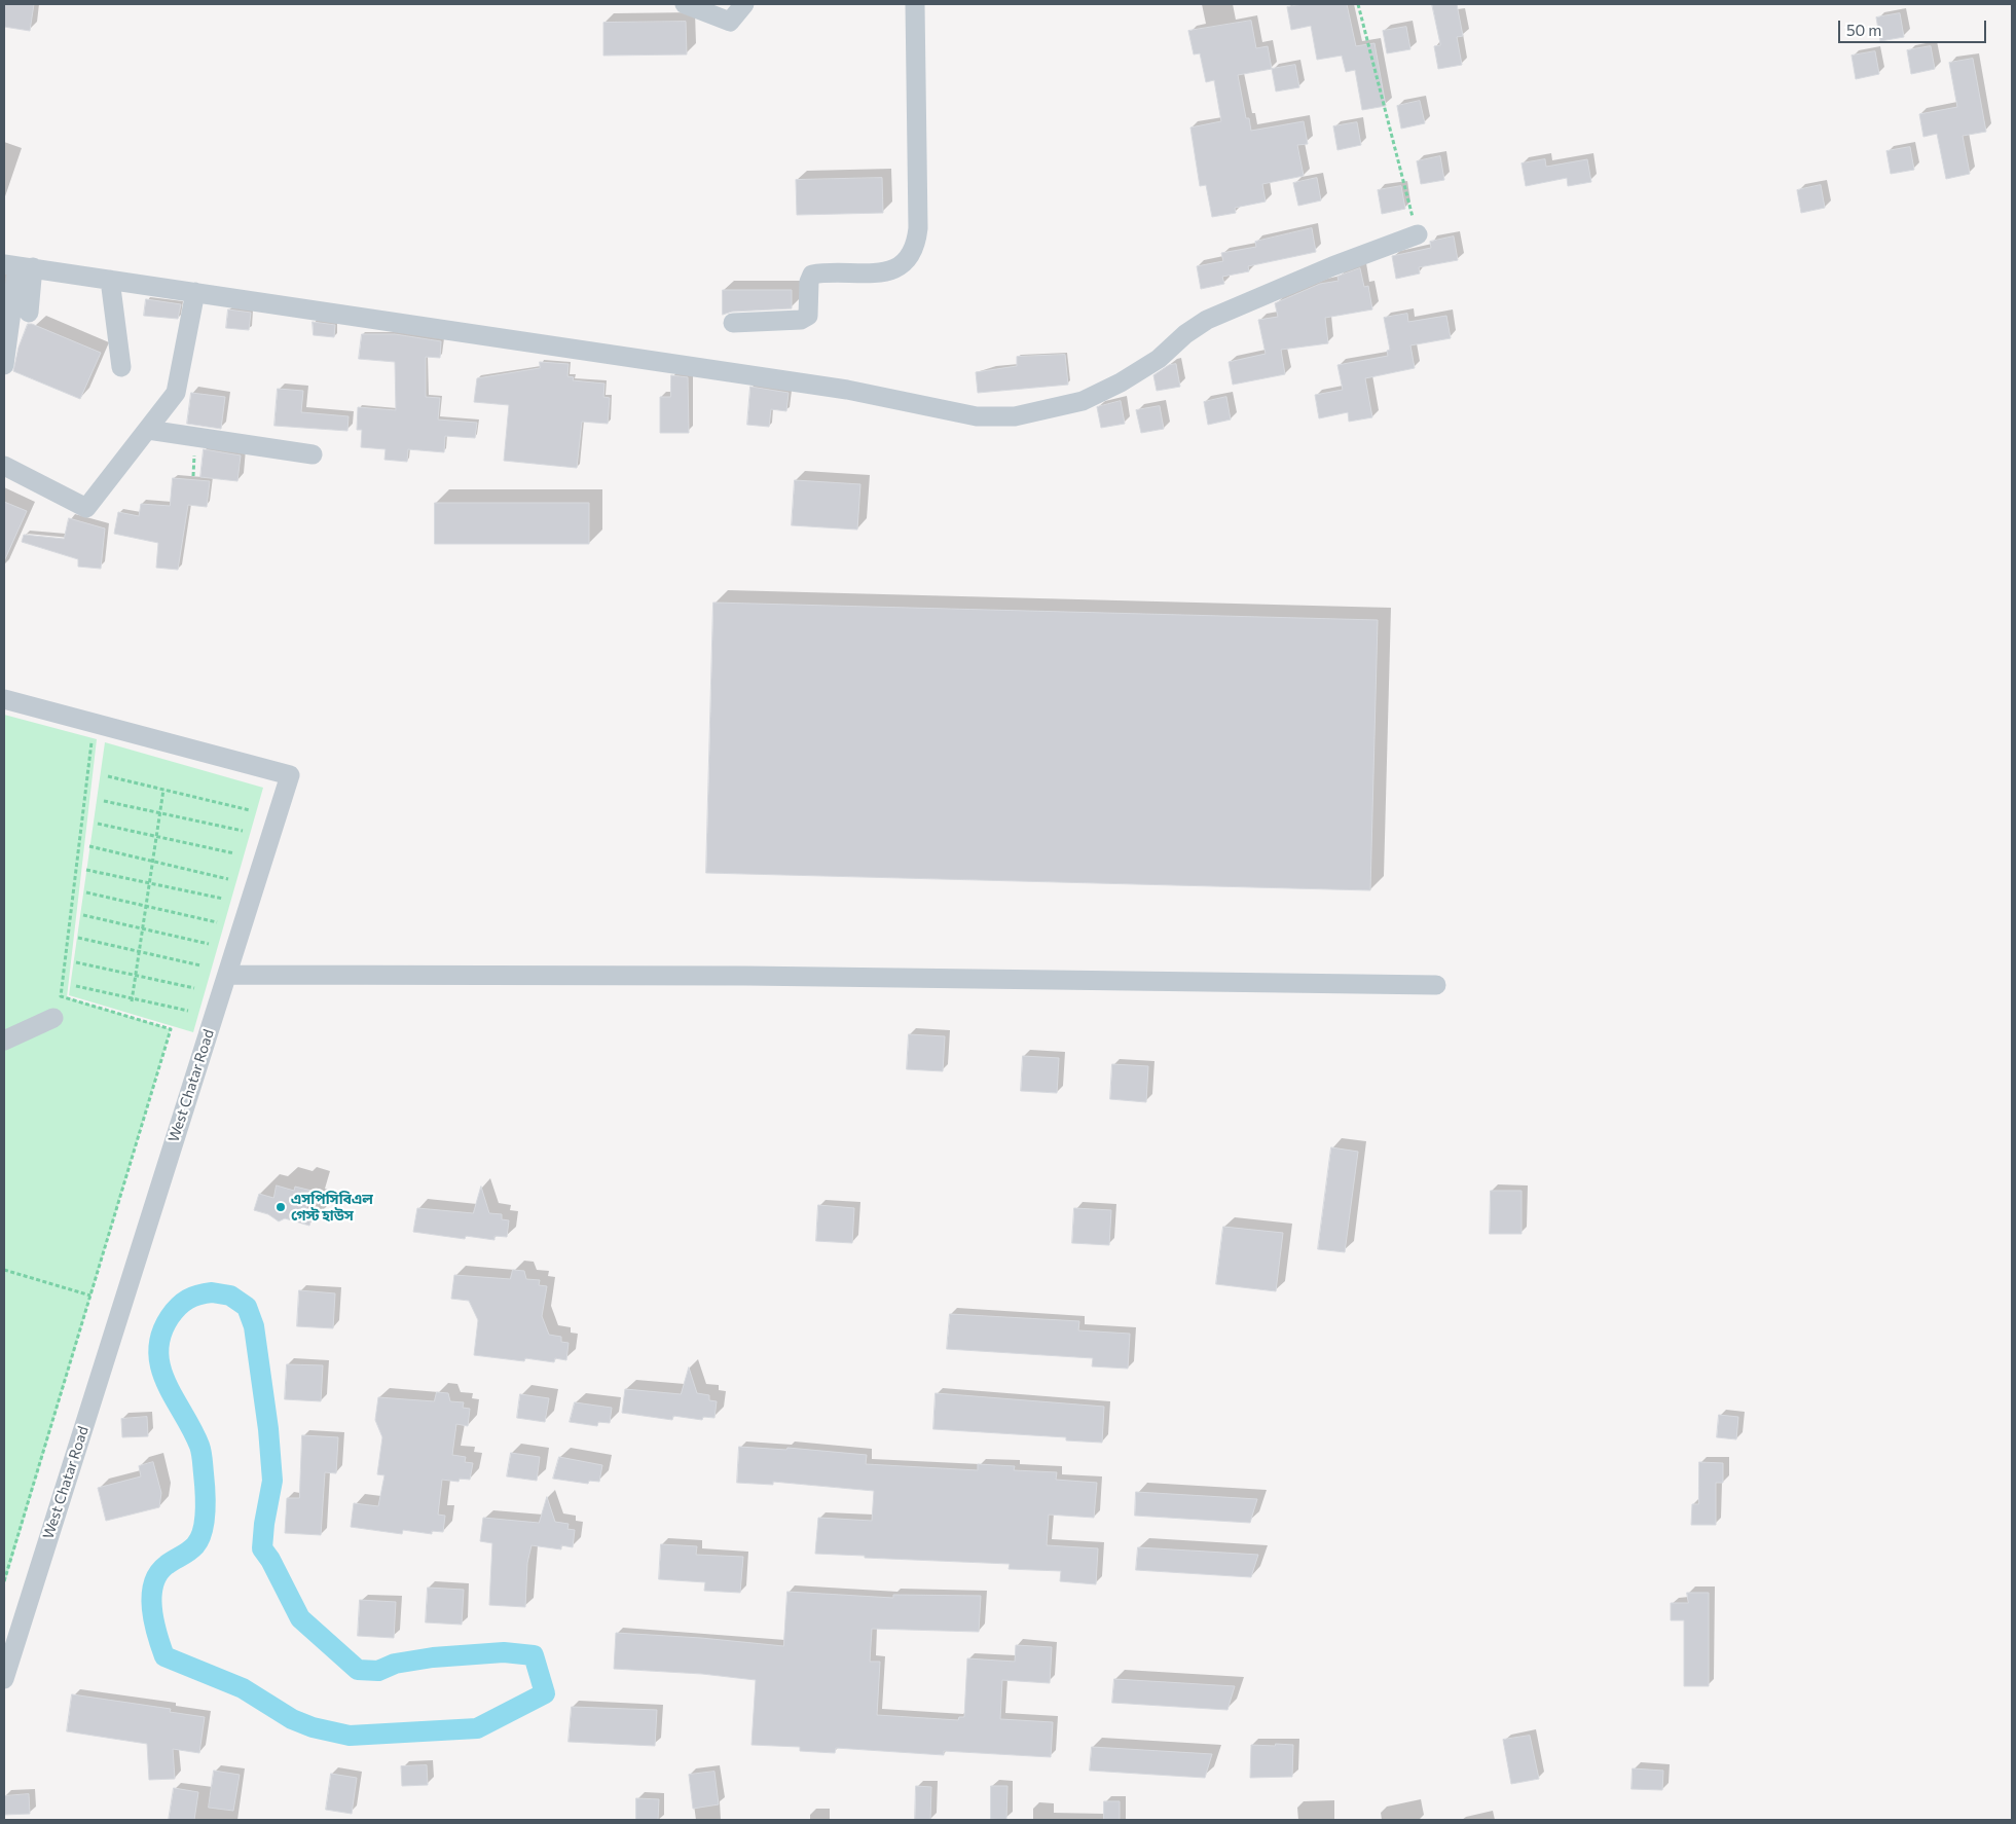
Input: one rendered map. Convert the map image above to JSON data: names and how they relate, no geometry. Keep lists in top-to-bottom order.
{
  "streets": {
    "street": ["West Chatar Road"]
  },
  "places": ["এসপিসিবিএল গেস্ট হাউস"],
  "scale_bar": "50 m"
}
